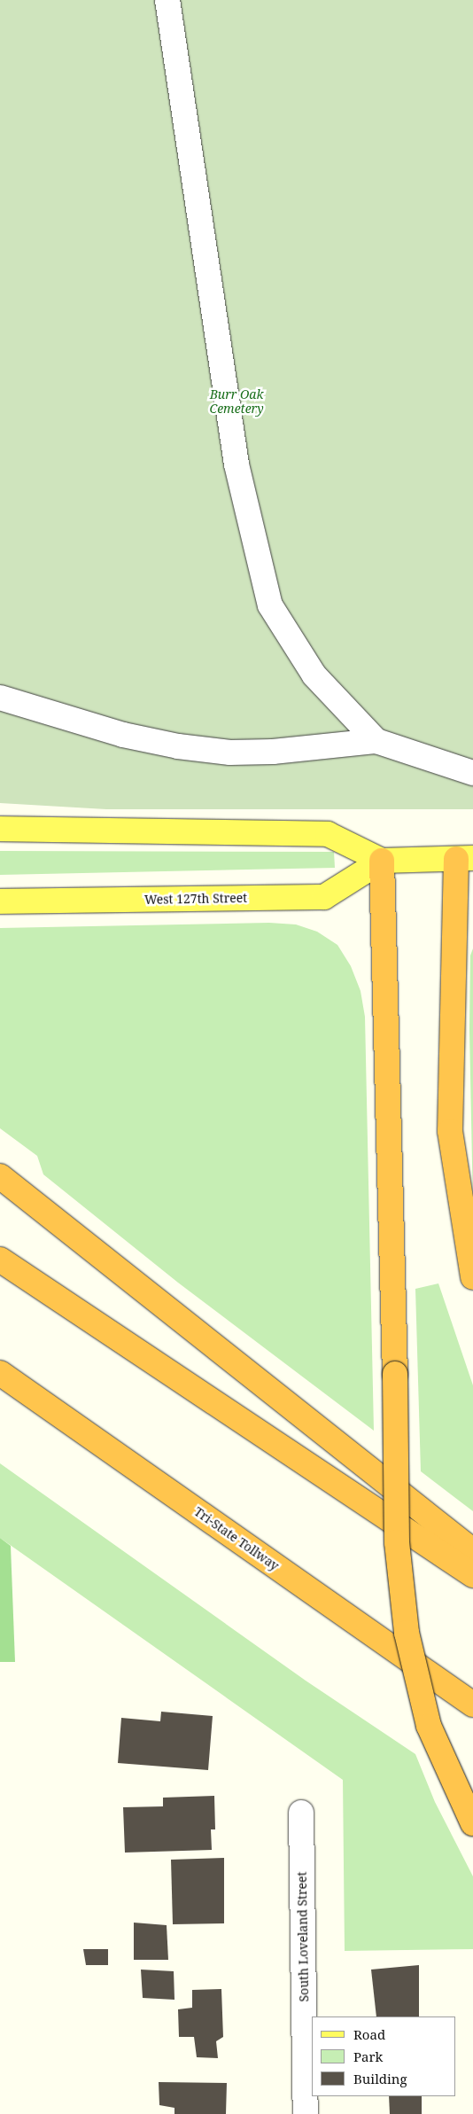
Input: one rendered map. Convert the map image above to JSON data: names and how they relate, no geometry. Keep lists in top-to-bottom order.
{
  "streets": {
    "highway": ["Tri-State Tollway"],
    "main road": ["West 127th Street"],
    "street": ["South Loveland Street"]
  },
  "parks": ["Burr Oak Cemetery"],
  "legend": ["Road", "Park", "Building"]
}
